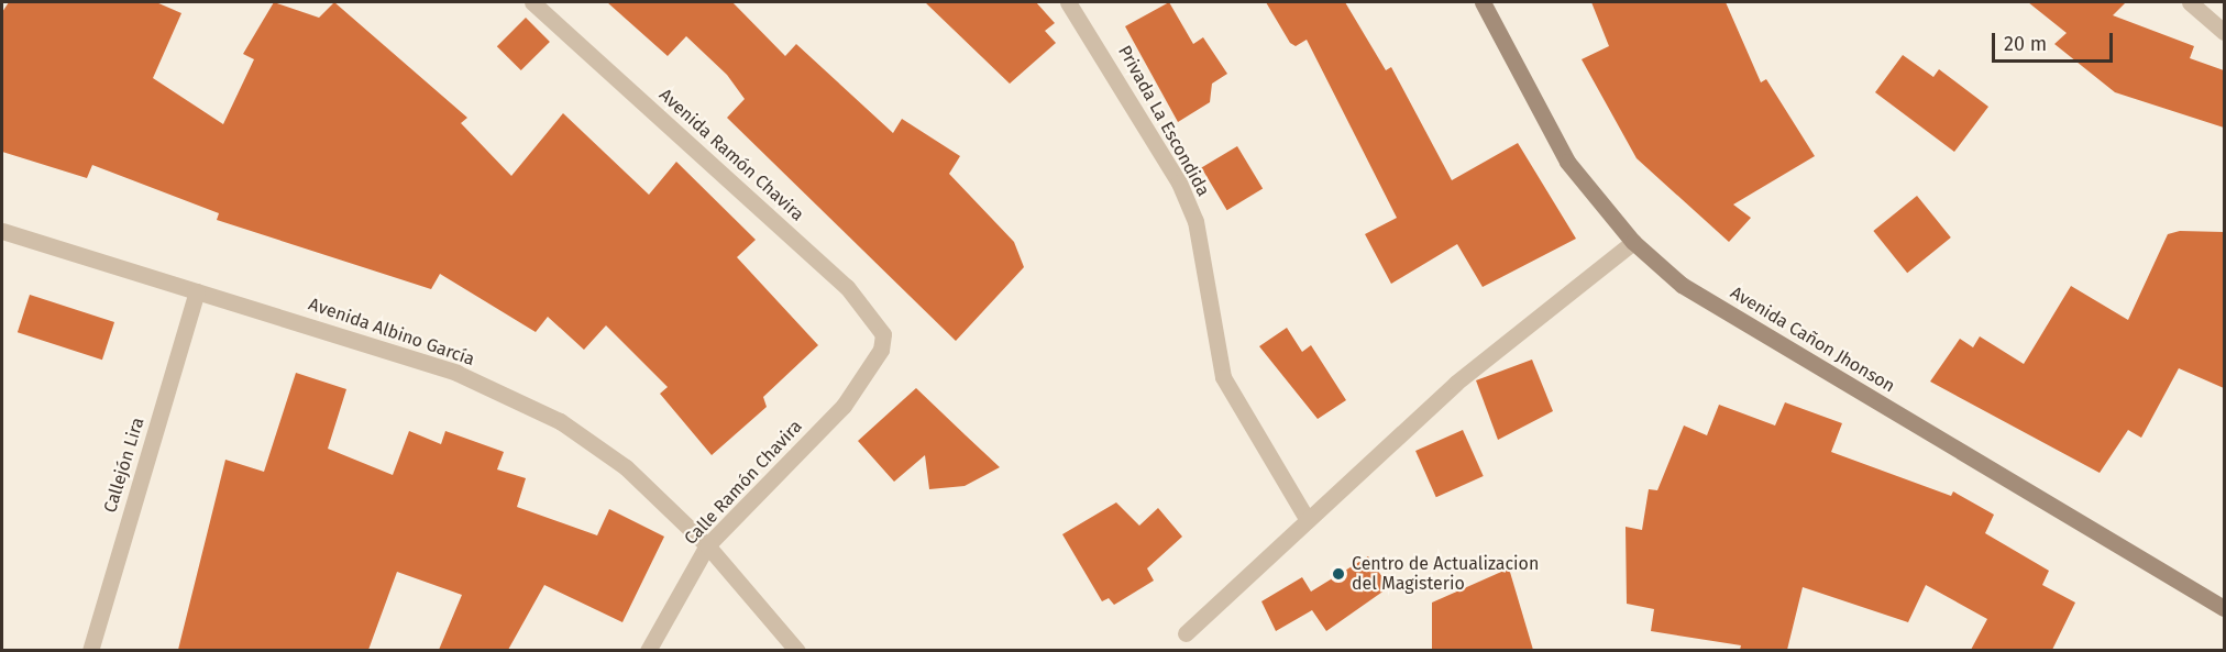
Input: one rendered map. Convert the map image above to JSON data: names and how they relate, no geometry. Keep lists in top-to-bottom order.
{
  "streets": {
    "main road": ["Avenida Cañon Jhonson"],
    "street": [
      "Privada La Escondida",
      "Avenida Ramón Chavira",
      "Avenida Albino García",
      "Callejón Lira",
      "Calle Ramón Chavira"
    ]
  },
  "crossings": [
    ["Avenida Ramón Chavira", "Calle Ramón Chavira"],
    ["Avenida Albino García", "Callejón Lira"],
    ["Avenida Albino García", "Calle Ramón Chavira"]
  ],
  "places": ["Centro de Actualizacion del Magisterio"],
  "scale_bar": "20 m"
}
